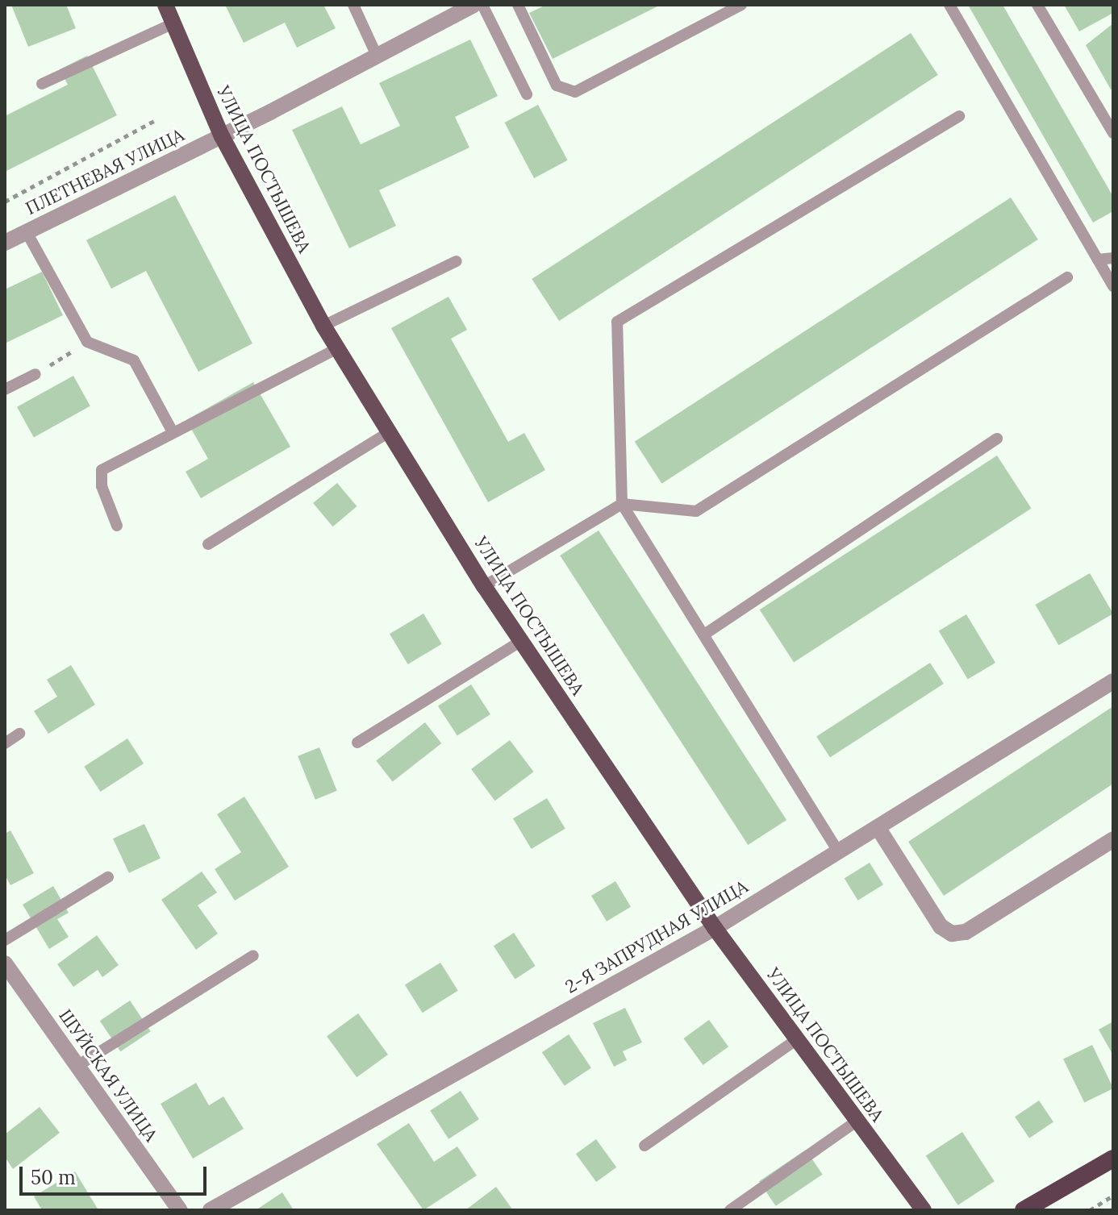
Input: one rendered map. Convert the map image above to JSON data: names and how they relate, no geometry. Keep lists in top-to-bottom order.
{
  "streets": {
    "main road": ["УЛИЦА ПОСТЫШЕВА"],
    "street": ["ПЛЕТНЕВАЯ УЛИЦА", "2-Я ЗАПРУДНАЯ УЛИЦА", "ШУЙСКАЯ УЛИЦА"]
  },
  "crossings": [
    ["УЛИЦА ПОСТЫШЕВА", "ПЛЕТНЕВАЯ УЛИЦА"],
    ["УЛИЦА ПОСТЫШЕВА", "2-Я ЗАПРУДНАЯ УЛИЦА"]
  ],
  "scale_bar": "50 m"
}
